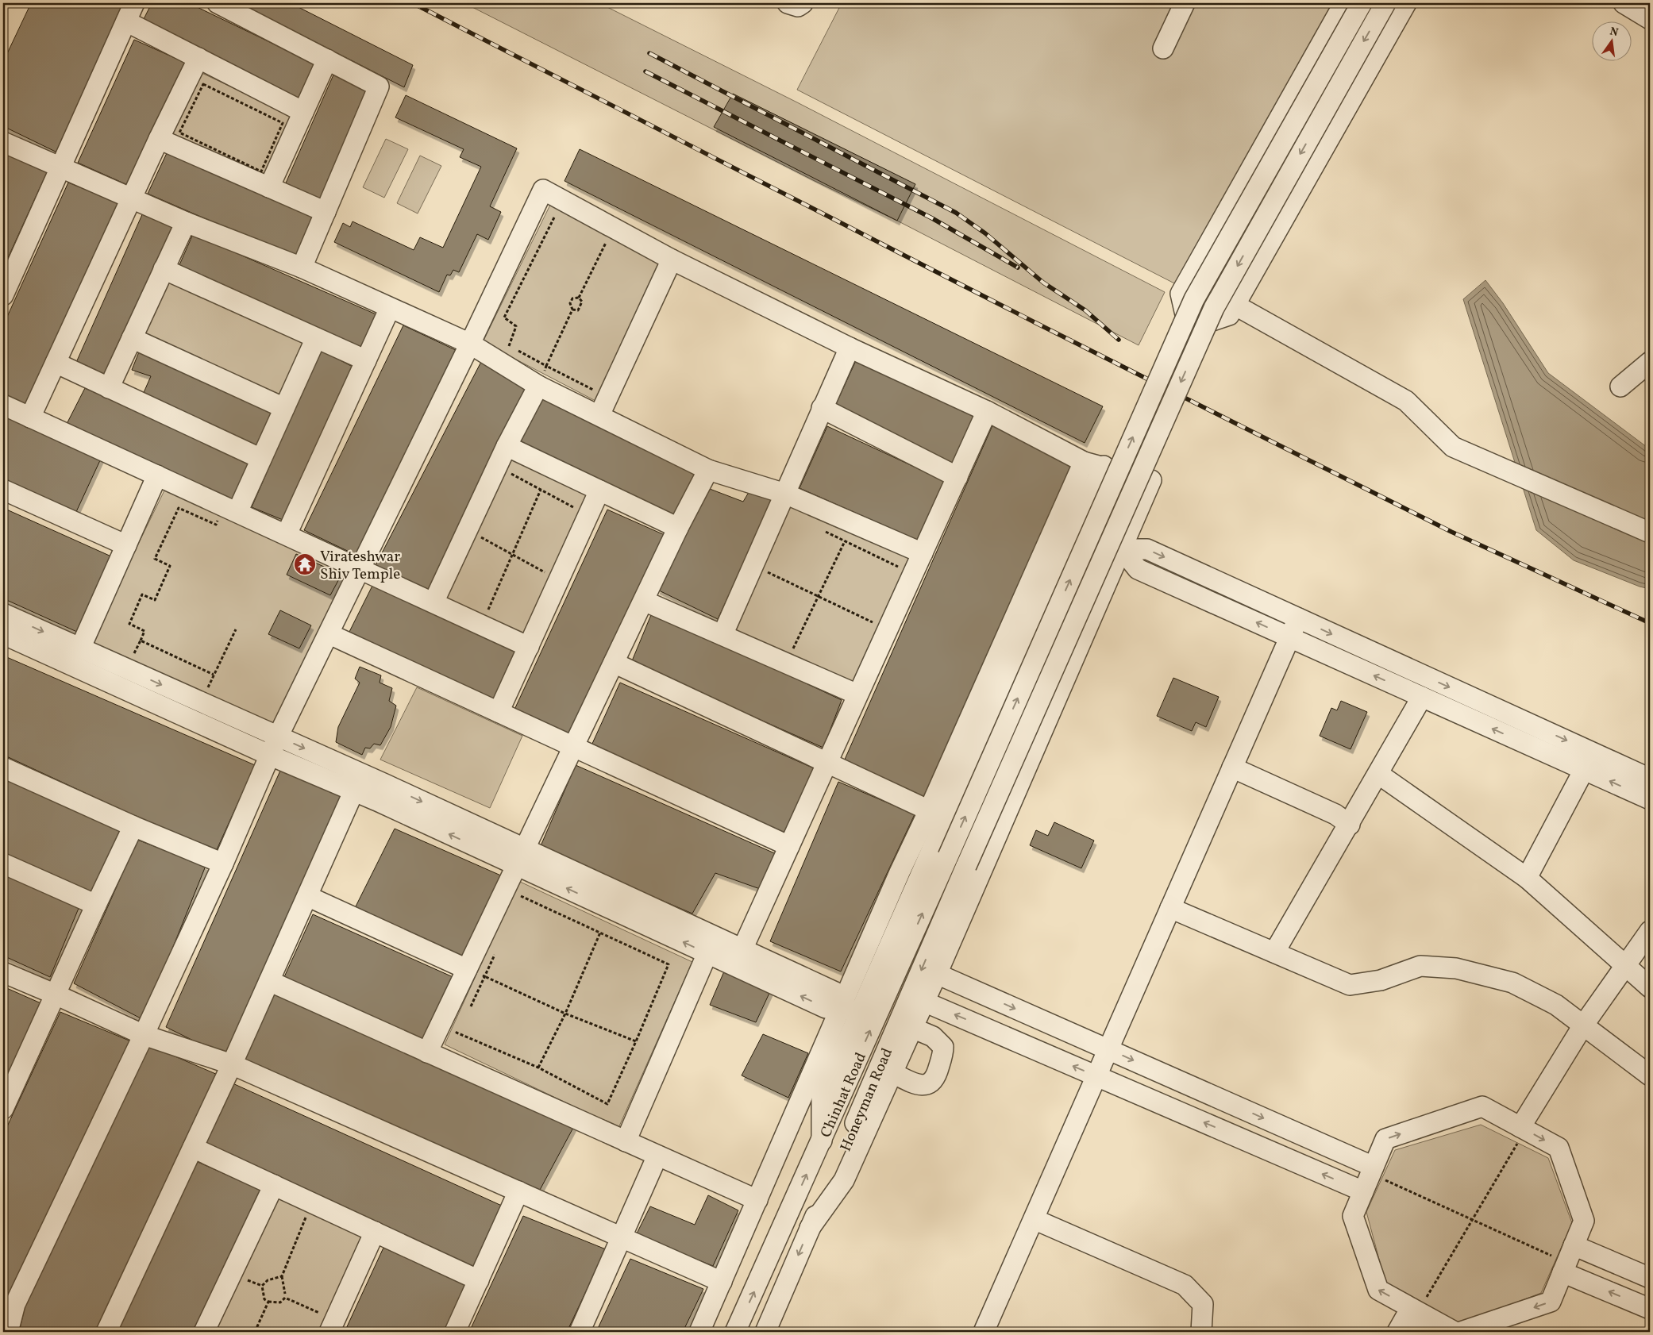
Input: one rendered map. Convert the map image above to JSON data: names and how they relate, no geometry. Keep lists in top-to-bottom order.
{
  "streets": {
    "street": ["Chinhat Road", "Honeyman Road"]
  },
  "places": {
    "temple": ["Virateshwar Shiv Temple"]
  },
  "north": "top"
}
